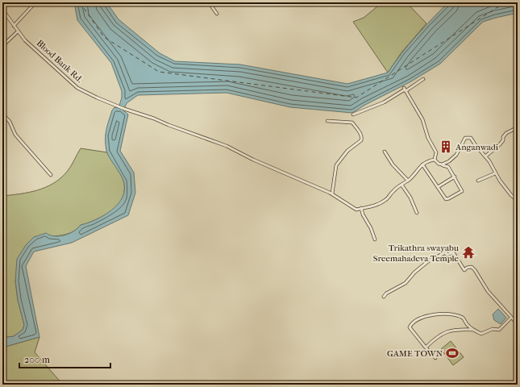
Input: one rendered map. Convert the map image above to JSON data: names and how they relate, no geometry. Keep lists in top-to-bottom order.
{
  "streets": {
    "street": ["Blood Bank Rd."]
  },
  "places": {
    "building": ["Anganwadi"],
    "temple": ["Trikathra swayabu Sreemahadeva Temple"],
    "sports": ["GAME TOWN"]
  },
  "scale_bar": "200 m"
}
